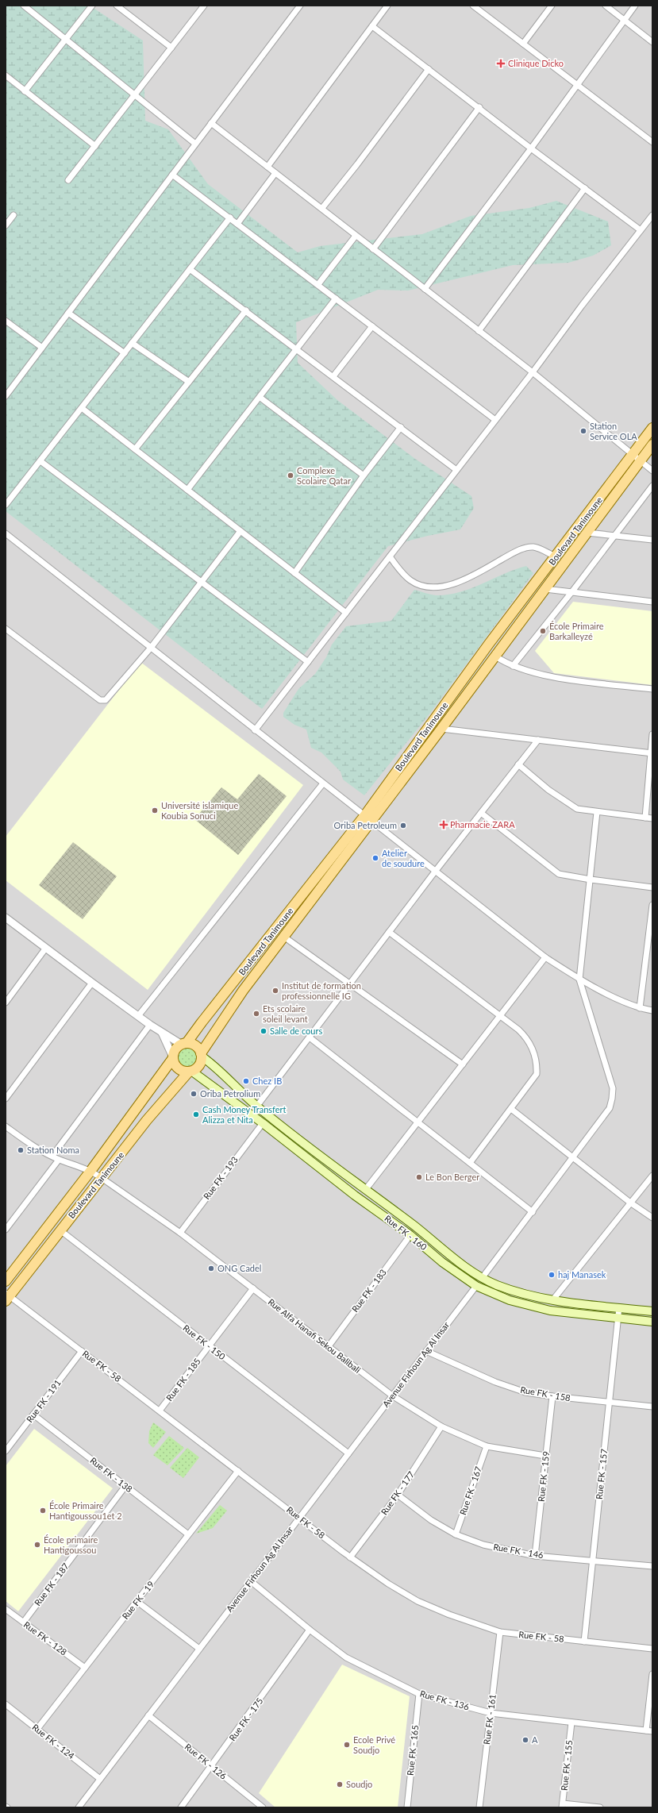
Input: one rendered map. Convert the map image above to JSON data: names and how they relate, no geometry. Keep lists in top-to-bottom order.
{
  "streets": {
    "main road": ["Boulevard Tanimoune", "Rue FK - 160"],
    "street": [
      "Rue FK - 193",
      "Rue FK - 183",
      "Rue Alfa Hanafi Sekou Balibali",
      "Rue FK - 150",
      "Avenue Firhoun Ag Al Insar",
      "Rue FK - 58",
      "Rue FK - 185",
      "Rue FK - 158",
      "Rue FK - 191",
      "Rue FK - 157",
      "Rue FK - 138",
      "Rue FK - 159",
      "Rue FK - 167",
      "Rue FK - 177",
      "Rue FK - 146",
      "Rue FK - 187",
      "Rue FK - 19",
      "Rue FK - 128",
      "Rue FK - 136",
      "Rue FK - 175",
      "Rue FK - 161",
      "Rue FK - 124",
      "Rue FK - 165",
      "Rue FK - 126",
      "Rue FK - 155"
    ]
  },
  "crossings": [
    ["Boulevard Tanimoune", "Rue FK - 160"],
    ["Boulevard Tanimoune", "Rue Alfa Hanafi Sekou Balibali"],
    ["Boulevard Tanimoune", "Rue FK - 150"],
    ["Boulevard Tanimoune", "Rue FK - 58"],
    ["Rue FK - 193", "Rue FK - 160"],
    ["Rue FK - 193", "Rue Alfa Hanafi Sekou Balibali"],
    ["Rue FK - 160", "Rue FK - 183"],
    ["Rue FK - 160", "Avenue Firhoun Ag Al Insar"],
    ["Rue FK - 160", "Rue FK - 157"],
    ["Rue FK - 183", "Rue Alfa Hanafi Sekou Balibali"],
    ["Rue Alfa Hanafi Sekou Balibali", "Avenue Firhoun Ag Al Insar"],
    ["Rue Alfa Hanafi Sekou Balibali", "Rue FK - 185"],
    ["Rue Alfa Hanafi Sekou Balibali", "Rue FK - 159"],
    ["Rue Alfa Hanafi Sekou Balibali", "Rue FK - 167"],
    ["Rue Alfa Hanafi Sekou Balibali", "Rue FK - 177"],
    ["Rue FK - 150", "Avenue Firhoun Ag Al Insar"],
    ["Rue FK - 150", "Rue FK - 185"],
    ["Avenue Firhoun Ag Al Insar", "Rue FK - 58"],
    ["Avenue Firhoun Ag Al Insar", "Rue FK - 158"],
    ["Avenue Firhoun Ag Al Insar", "Rue FK - 136"],
    ["Avenue Firhoun Ag Al Insar", "Rue FK - 124"],
    ["Avenue Firhoun Ag Al Insar", "Rue FK - 126"],
    ["Rue FK - 58", "Rue FK - 185"],
    ["Rue FK - 58", "Rue FK - 191"],
    ["Rue FK - 58", "Rue FK - 157"],
    ["Rue FK - 58", "Rue FK - 177"],
    ["Rue FK - 58", "Rue FK - 19"],
    ["Rue FK - 58", "Rue FK - 161"],
    ["Rue FK - 158", "Rue FK - 157"],
    ["Rue FK - 158", "Rue FK - 159"],
    ["Rue FK - 191", "Rue FK - 138"],
    ["Rue FK - 157", "Rue FK - 146"],
    ["Rue FK - 138", "Rue FK - 187"],
    ["Rue FK - 138", "Rue FK - 19"],
    ["Rue FK - 159", "Rue FK - 146"],
    ["Rue FK - 167", "Rue FK - 146"],
    ["Rue FK - 177", "Rue FK - 146"],
    ["Rue FK - 187", "Rue FK - 128"],
    ["Rue FK - 19", "Rue FK - 128"],
    ["Rue FK - 19", "Rue FK - 124"],
    ["Rue FK - 136", "Rue FK - 175"],
    ["Rue FK - 136", "Rue FK - 161"],
    ["Rue FK - 136", "Rue FK - 165"],
    ["Rue FK - 136", "Rue FK - 155"],
    ["Rue FK - 175", "Rue FK - 126"]
  ],
  "places": {
    "health": ["Clinique Dicko", "Pharmacie ZARA"],
    "other": [
      "Station Service OLA",
      "Complexe Scolaire Qatar",
      "École Primaire Barkalleyzé",
      "Université islamique Koubia Sonuci",
      "Oriba Petroleum",
      "Atelier de soudure",
      "Institut de formation professionnelle IG",
      "Ets scolaire soleil levant",
      "Salle de cours",
      "Chez IB",
      "Oriba Petrolium",
      "Cash Money Transfert Alizza et Nita",
      "Station Noma",
      "Le Bon Berger",
      "ONG Cadel",
      "haj Manasek",
      "École Primaire Hantigoussou1et 2",
      "École primaire Hantigoussou",
      "A",
      "Ecole Privé Soudjo",
      "Soudjo"
    ]
  }
}
